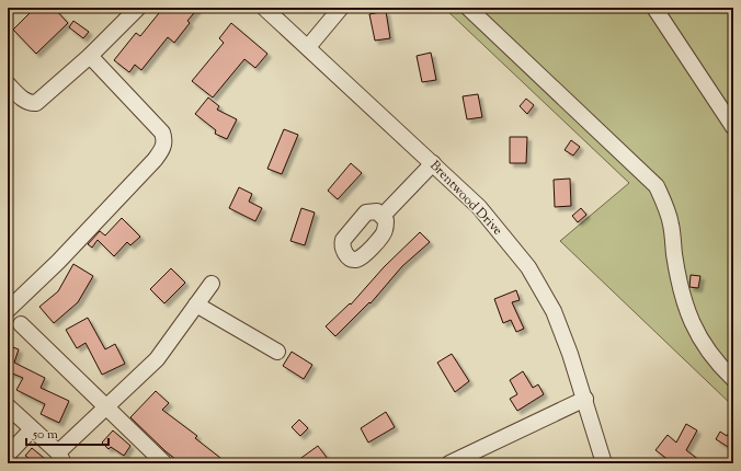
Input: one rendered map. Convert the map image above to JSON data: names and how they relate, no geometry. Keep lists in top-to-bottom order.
{
  "streets": {
    "street": ["Brentwood Drive"]
  },
  "scale_bar": "50 m"
}
